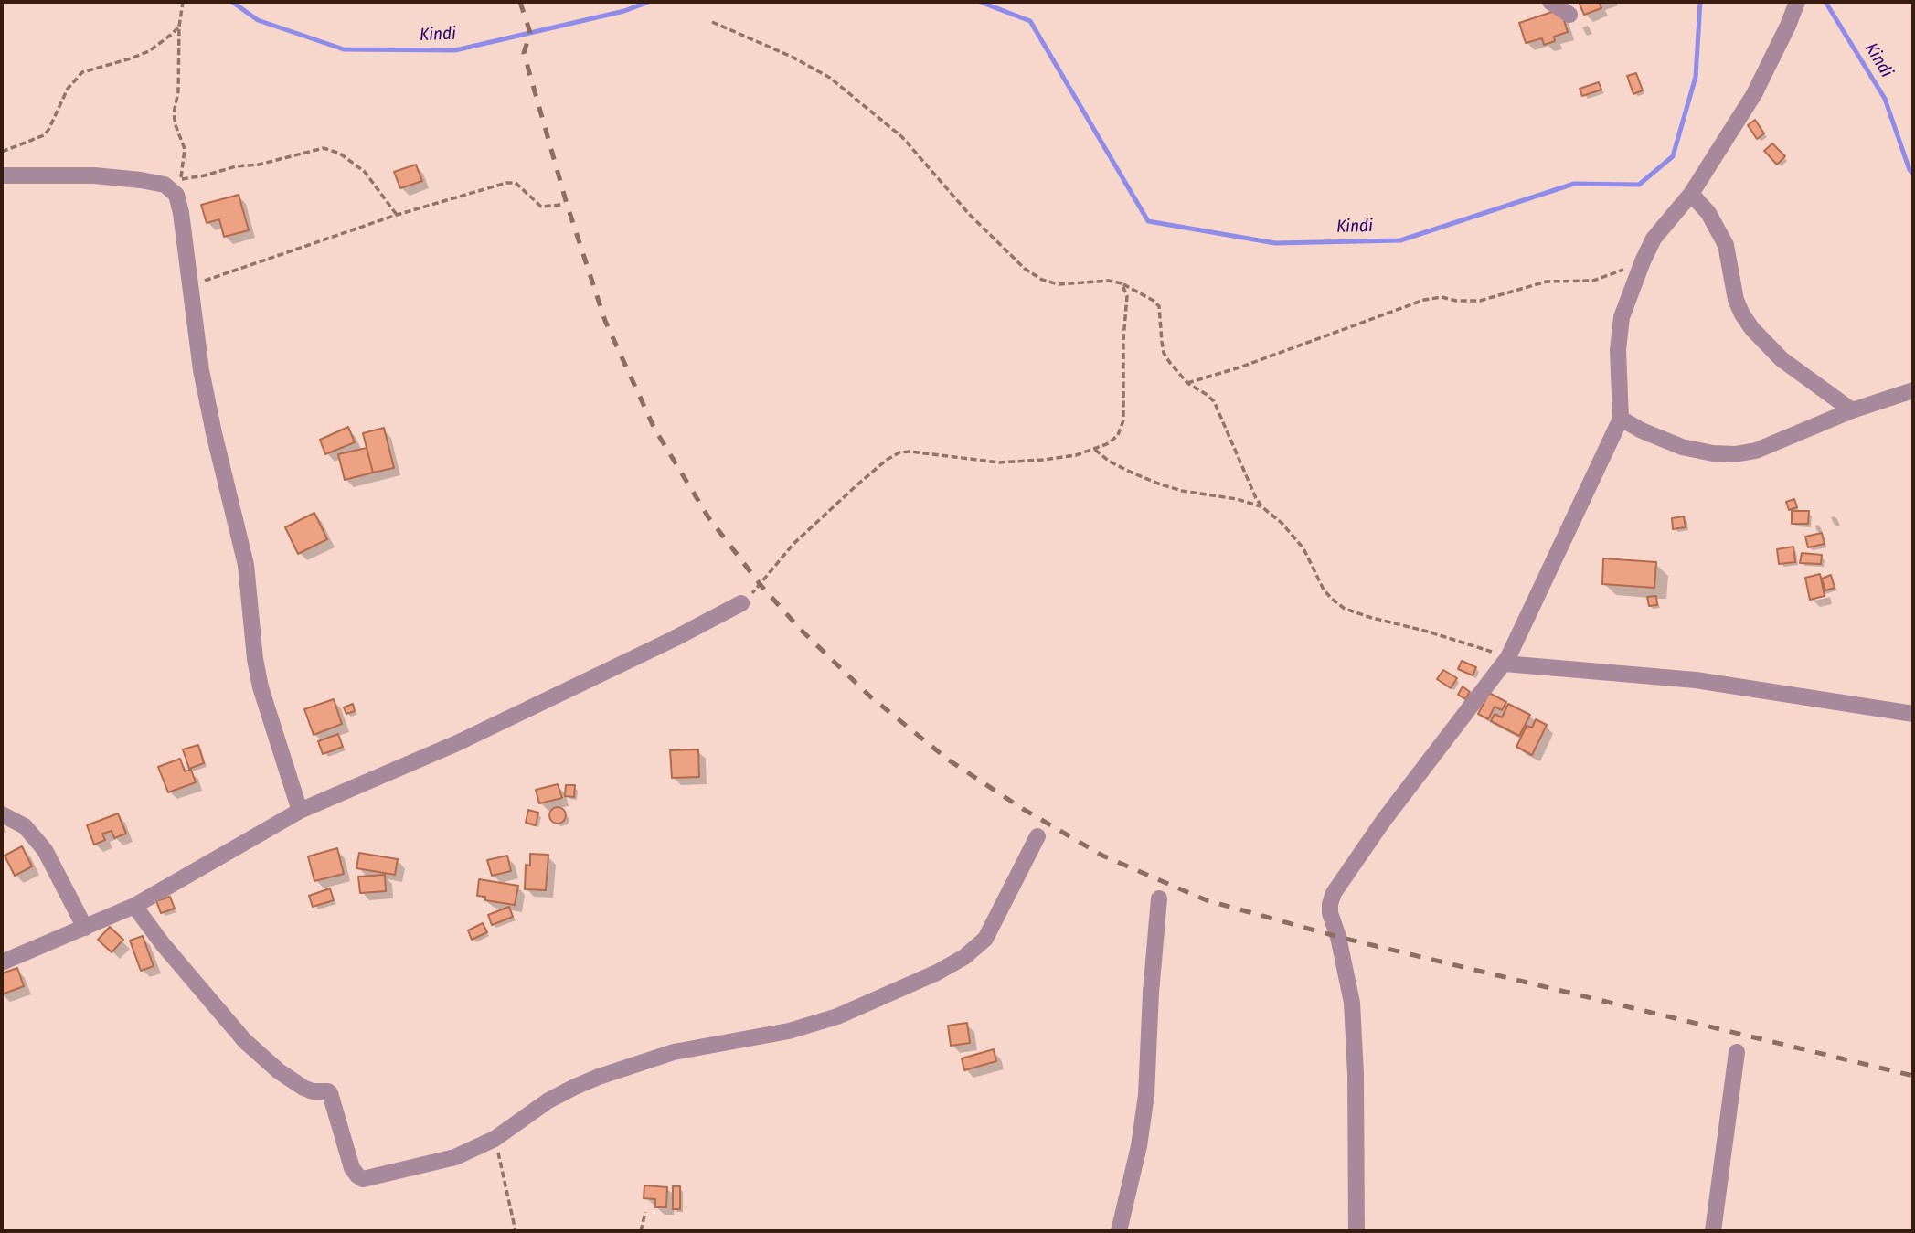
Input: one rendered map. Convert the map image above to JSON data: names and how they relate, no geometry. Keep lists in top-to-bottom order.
{
  "water": ["Kindi"]
}
